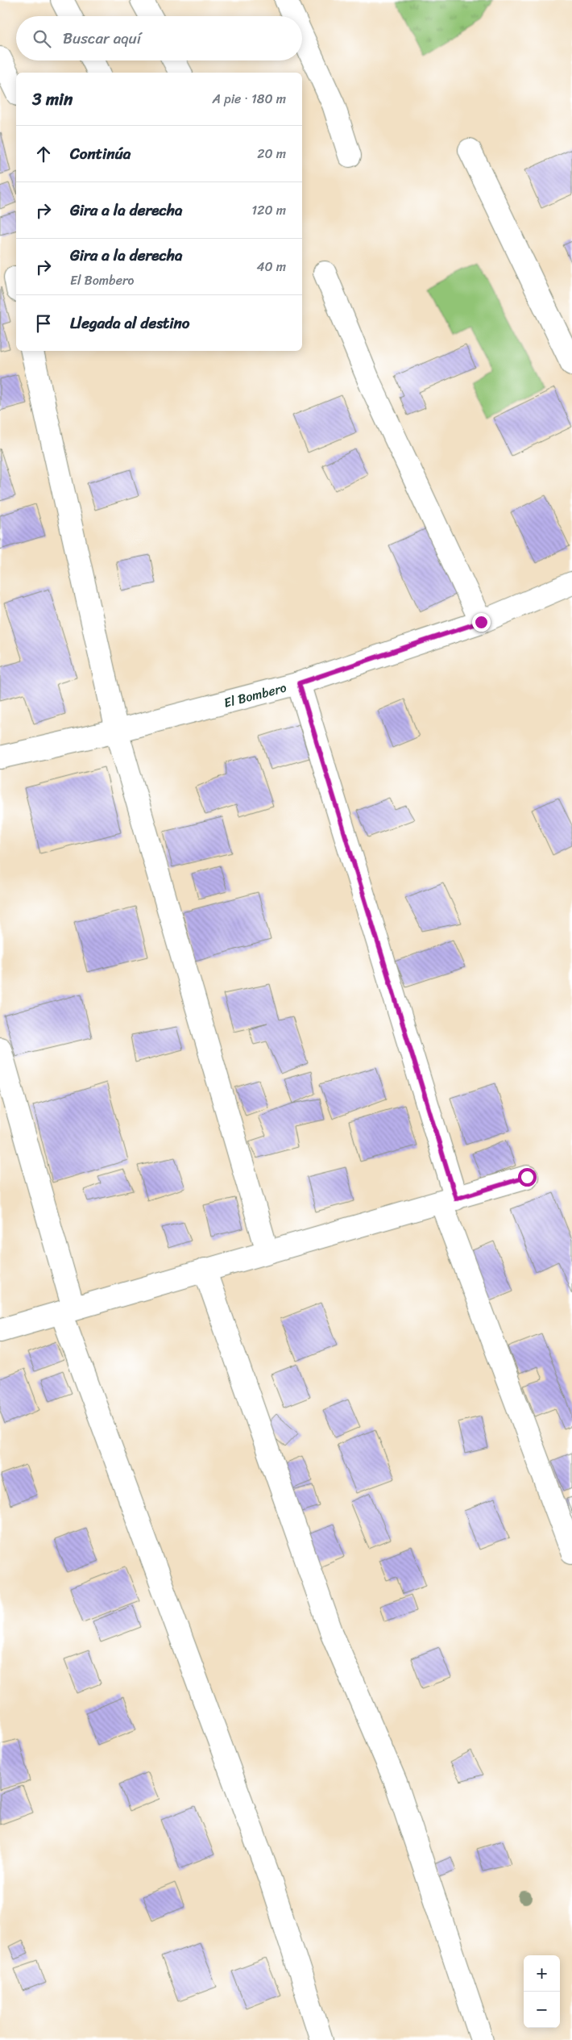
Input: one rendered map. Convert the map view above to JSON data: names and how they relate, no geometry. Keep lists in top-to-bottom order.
{
  "streets": {
    "street": ["El Bombero"]
  },
  "page": {
    "search": "Buscar aquí",
    "heading": ["3 min", "A pie · 180 m"],
    "list": [
      ["Continúa", "20 m"],
      ["Gira a la derecha", "120 m"],
      ["Gira a la derecha", "El Bombero", "40 m"],
      "Llegada al destino"
    ],
    "map_buttons": ["+", "−"]
  }
}
